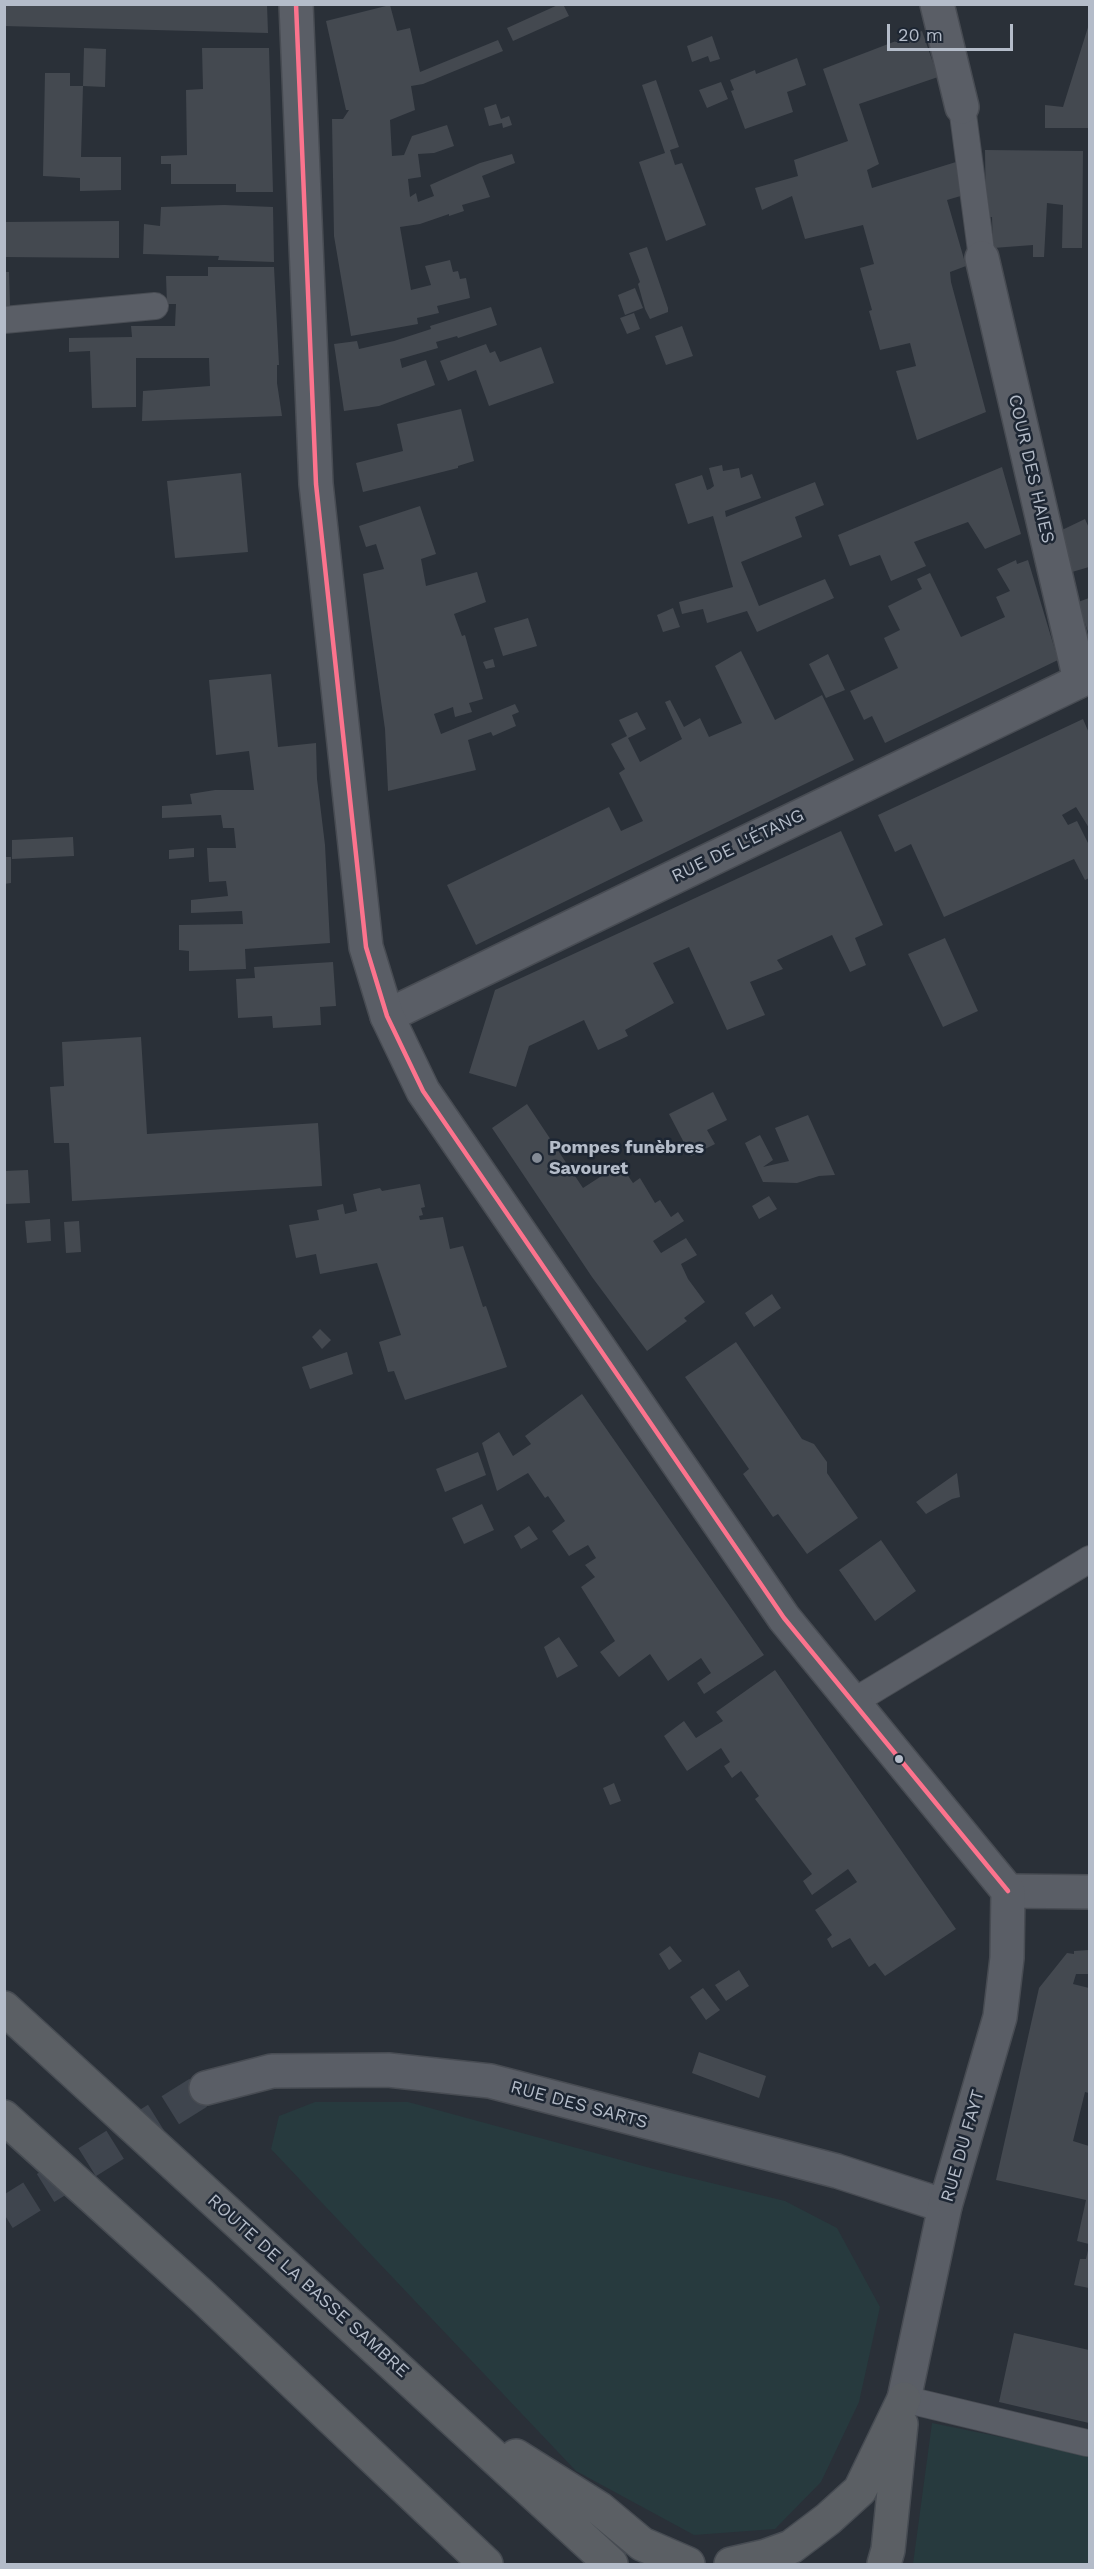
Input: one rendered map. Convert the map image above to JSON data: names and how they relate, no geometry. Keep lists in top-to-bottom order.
{
  "streets": {
    "highway": ["ROUTE DE LA BASSE SAMBRE"],
    "street": [
      "COUR DES HAIES",
      "RUE DE L'ÉTANG",
      "RUE DES SARTS",
      "RUE DU FAYT"
    ]
  },
  "crossings": [
    ["COUR DES HAIES", "RUE DE L'ÉTANG"],
    ["RUE DES SARTS", "RUE DU FAYT"]
  ],
  "places": ["Pompes funèbres Savouret"],
  "scale_bar": "20 m"
}
